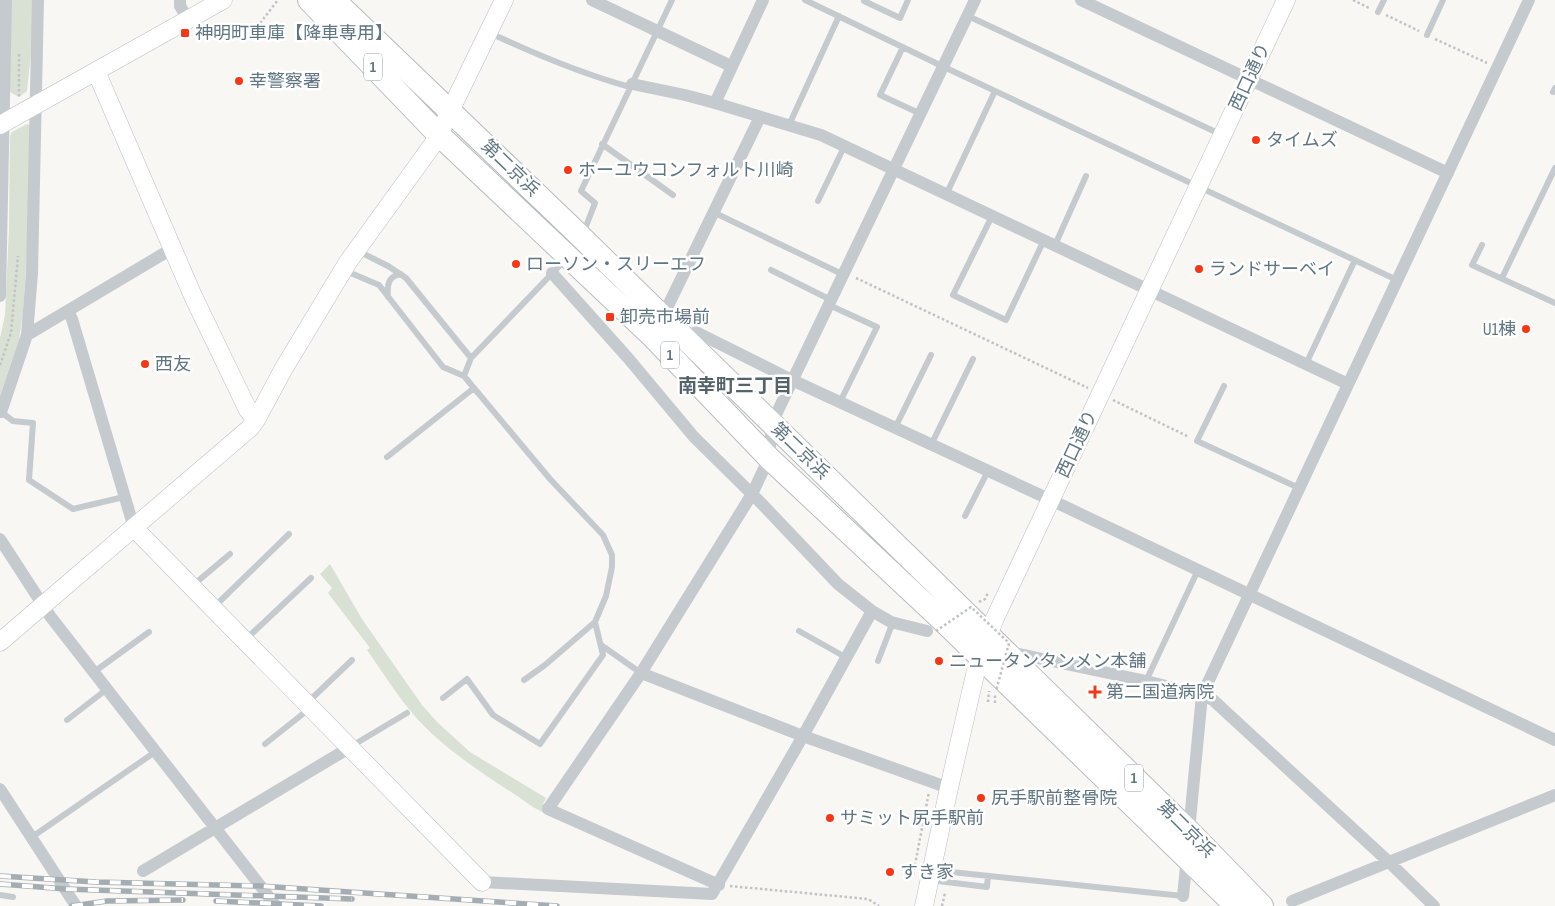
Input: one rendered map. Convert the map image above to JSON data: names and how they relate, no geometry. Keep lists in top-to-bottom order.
{
  "streets": {
    "highway": ["1", "第二京浜"],
    "street": ["西口通り"]
  },
  "crossings": [
    ["西口通り", "第二京浜"]
  ],
  "districts": ["南幸町三丁目"],
  "places": {
    "transit": ["神明町車庫【降車専用】", "卸売市場前"],
    "other": [
      "幸警察署",
      "タイムズ",
      "ホーユウコンフォルト川崎",
      "ローソン・スリーエフ",
      "ランドサーベイ",
      "U1棟",
      "西友",
      "ニュータンタンメン本舗",
      "尻手駅前整骨院",
      "サミット尻手駅前",
      "すき家"
    ],
    "health": ["第二国道病院"]
  }
}
